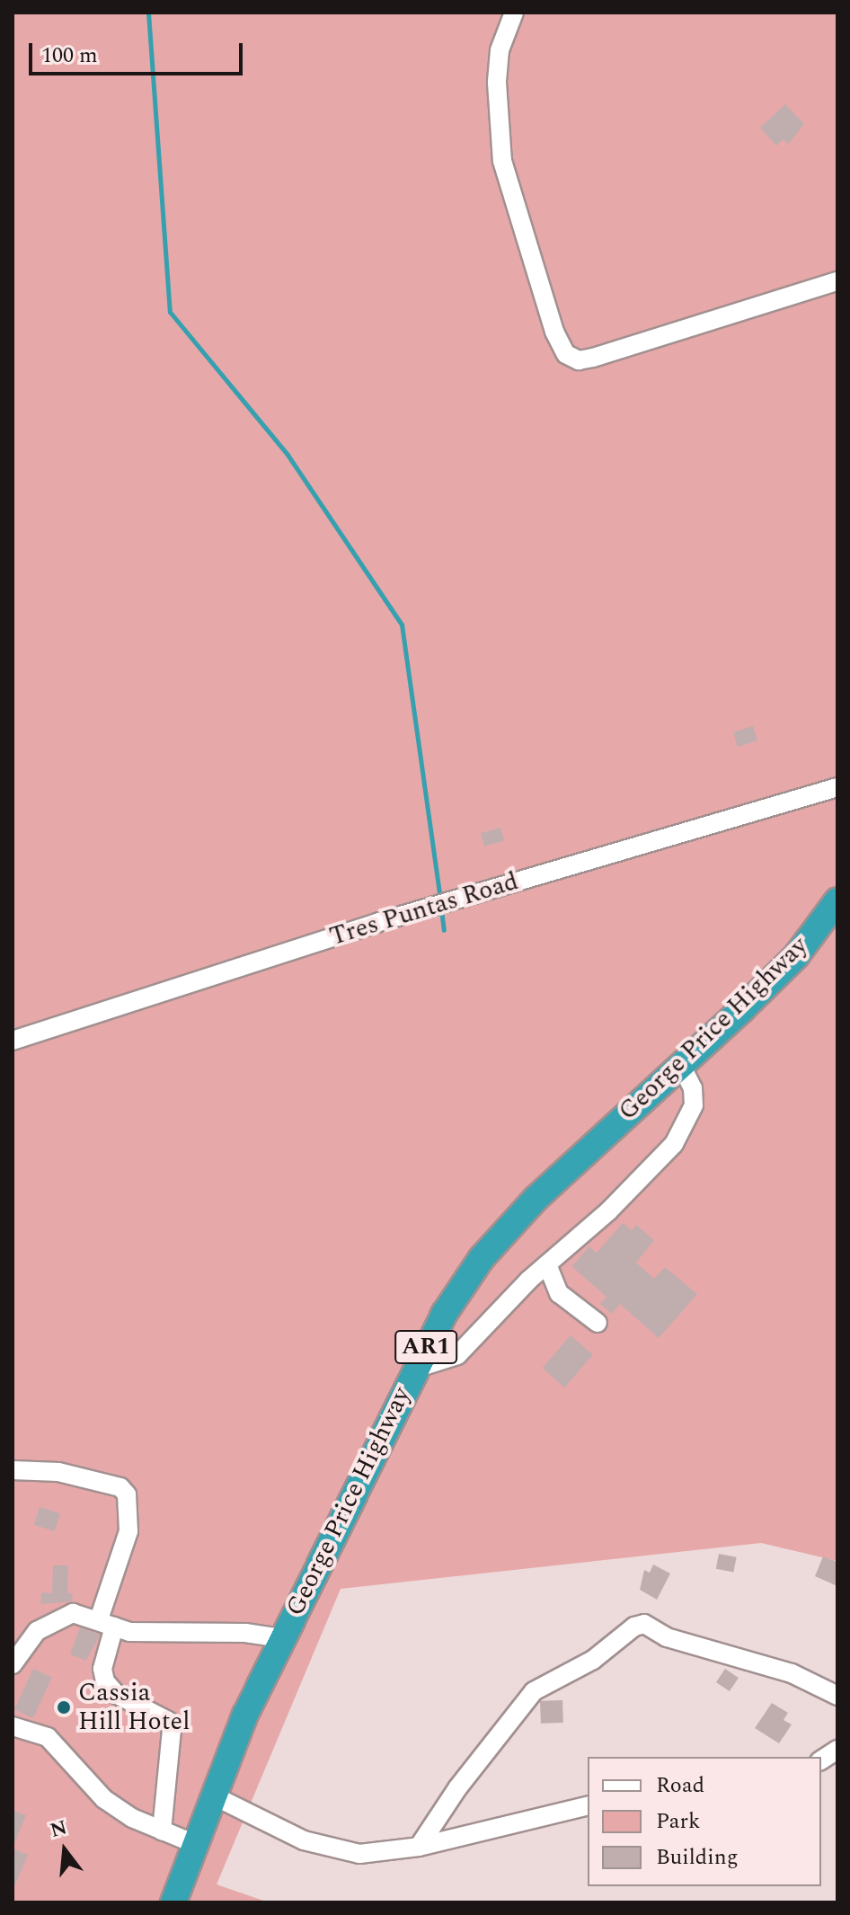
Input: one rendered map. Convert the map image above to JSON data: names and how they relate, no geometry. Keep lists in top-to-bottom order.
{
  "streets": {
    "highway": ["George Price Highway", "AR1"],
    "street": ["Tres Puntas Road"]
  },
  "places": ["Cassia Hill Hotel"],
  "legend": ["Road", "Park", "Building"],
  "scale_bar": "100 m",
  "north": "top"
}
